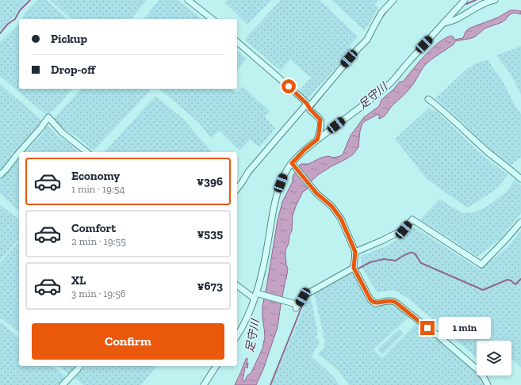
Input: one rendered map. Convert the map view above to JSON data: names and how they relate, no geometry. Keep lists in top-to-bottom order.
{
  "water": ["足守川"],
  "page": {
    "banner": ["Pickup", "Drop-off"],
    "list": [
      {
        "name": "Economy",
        "note": "1 min · 19:54",
        "value": "¥396"
      },
      {
        "name": "Comfort",
        "note": "2 min · 19:55",
        "value": "¥535"
      },
      {
        "name": "XL",
        "note": "3 min · 19:56",
        "value": "¥673"
      }
    ],
    "bubble": "1 min",
    "buttons": "Confirm"
  }
}
